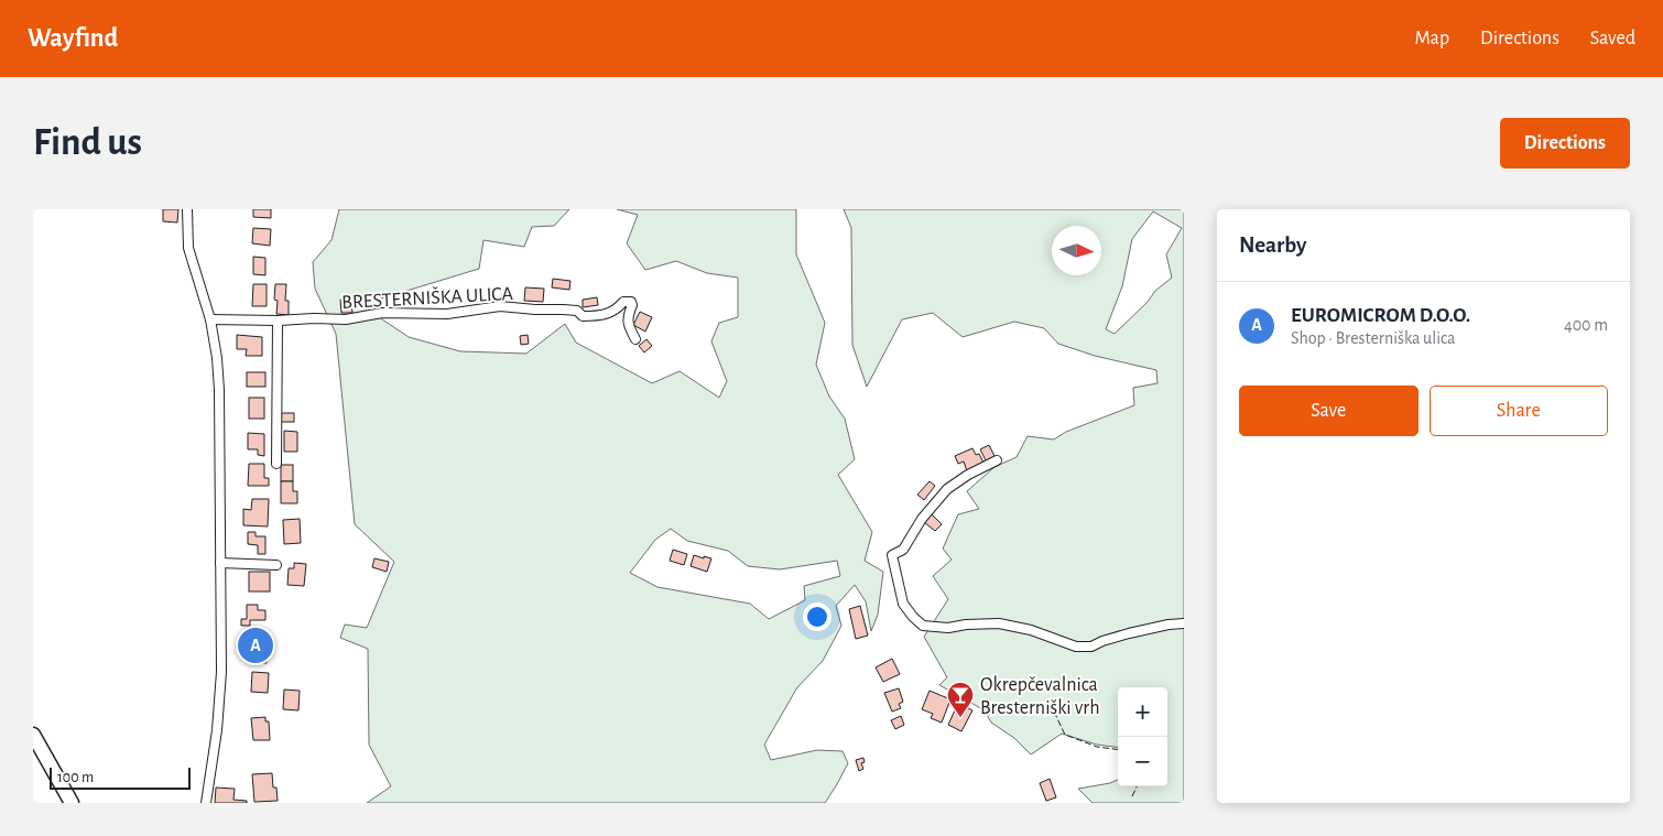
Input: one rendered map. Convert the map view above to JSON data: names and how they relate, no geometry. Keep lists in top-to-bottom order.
{
  "streets": {
    "street": ["BRESTERNIŠKA ULICA"]
  },
  "places": {
    "bar": ["Okrepčevalnica Bresterniški vrh"]
  },
  "scale_bar": "100 m",
  "north": "right",
  "page": {
    "header": "Wayfind",
    "nav": ["Map", "Directions", "Saved"],
    "buttons": [
      "Directions",
      ["Save", "Share"]
    ],
    "title": "Find us",
    "heading": "Nearby",
    "list": [
      {
        "mark": "A",
        "name": "EUROMICROM D.O.O.",
        "note": "Shop · Bresterniška ulica",
        "value": "400 m"
      }
    ],
    "pins": "A",
    "map_buttons": ["+", "−"],
    "scale": "100 m"
  }
}
